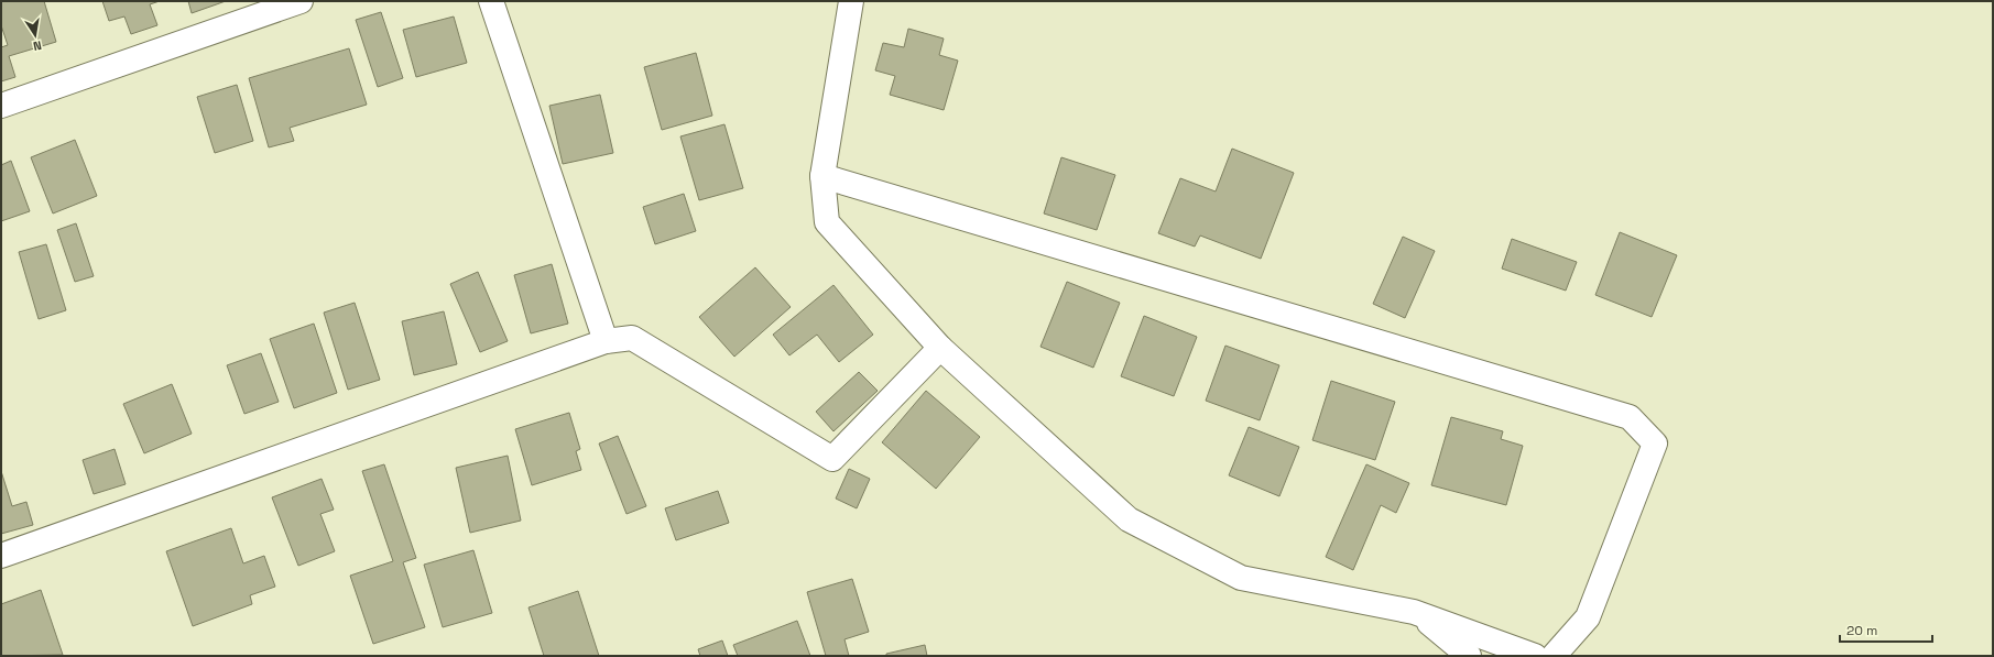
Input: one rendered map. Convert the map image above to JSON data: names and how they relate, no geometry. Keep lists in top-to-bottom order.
{
  "scale_bar": "20 m",
  "north": "bottom"
}
